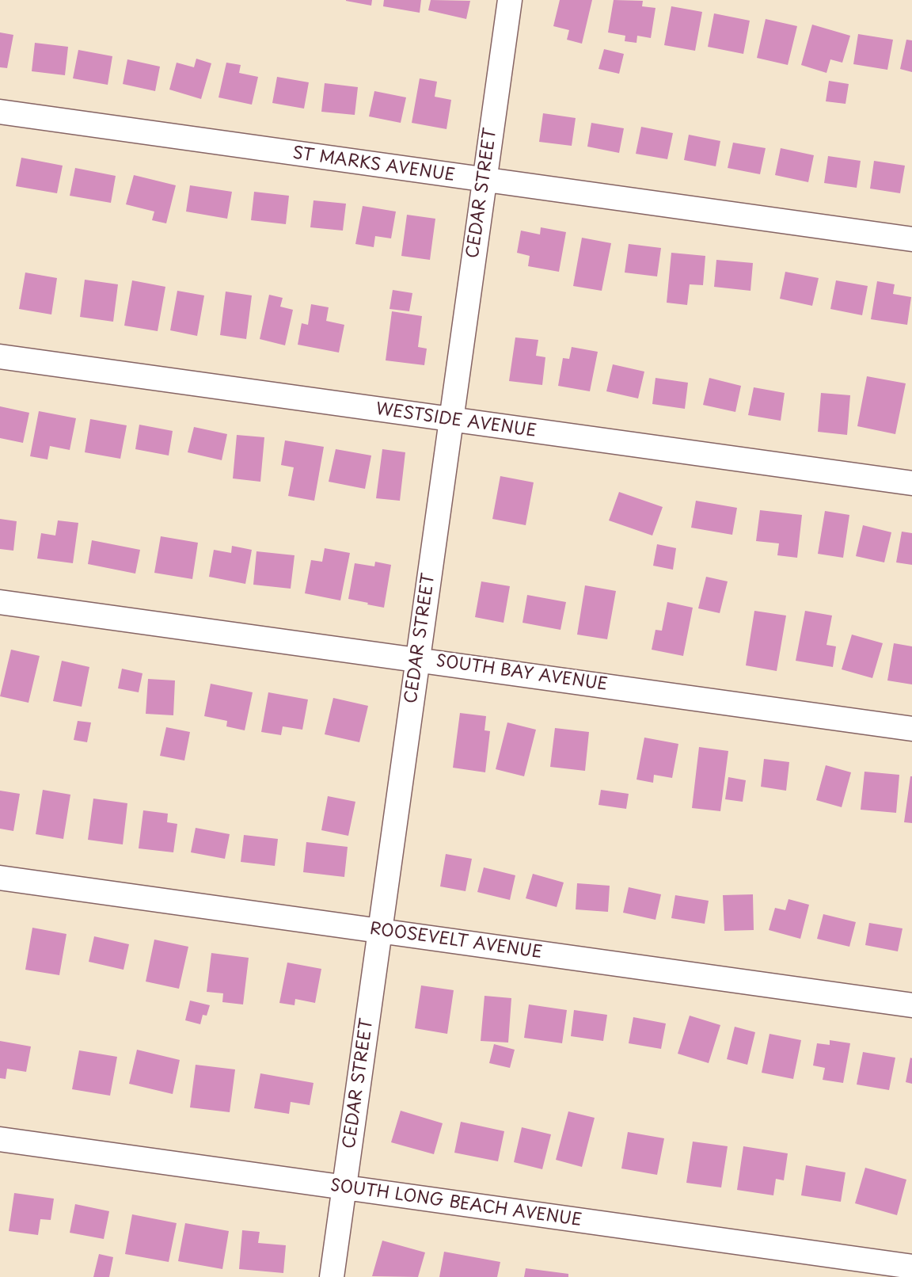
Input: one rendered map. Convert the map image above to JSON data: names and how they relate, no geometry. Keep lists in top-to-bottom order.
{
  "streets": {
    "street": [
      "ST MARKS AVENUE",
      "CEDAR STREET",
      "WESTSIDE AVENUE",
      "SOUTH BAY AVENUE",
      "ROOSEVELT AVENUE",
      "SOUTH LONG BEACH AVENUE"
    ]
  },
  "crossings": [
    ["ST MARKS AVENUE", "CEDAR STREET"],
    ["CEDAR STREET", "WESTSIDE AVENUE"],
    ["CEDAR STREET", "SOUTH BAY AVENUE"],
    ["CEDAR STREET", "ROOSEVELT AVENUE"],
    ["CEDAR STREET", "SOUTH LONG BEACH AVENUE"]
  ]
}
